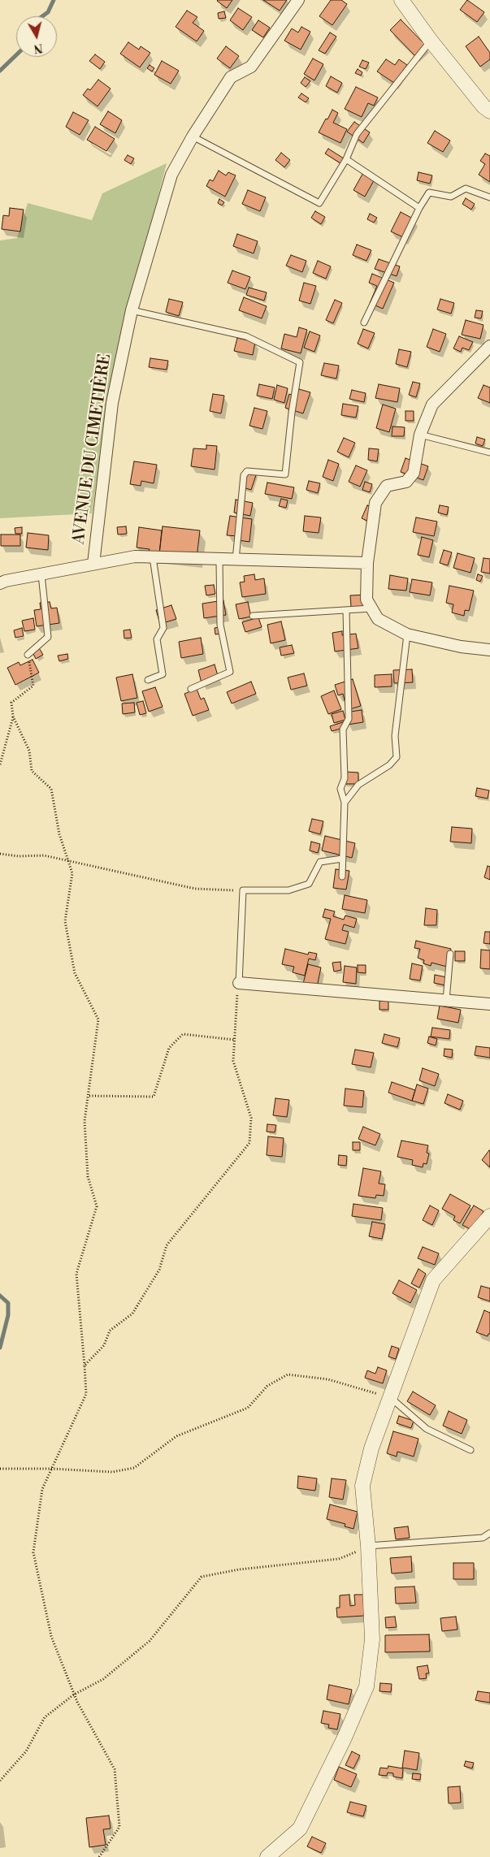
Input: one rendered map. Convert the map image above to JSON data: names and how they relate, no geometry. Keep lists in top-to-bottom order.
{
  "streets": {
    "street": ["AVENUE DU CIMETIÈRE"]
  },
  "north": "bottom"
}
